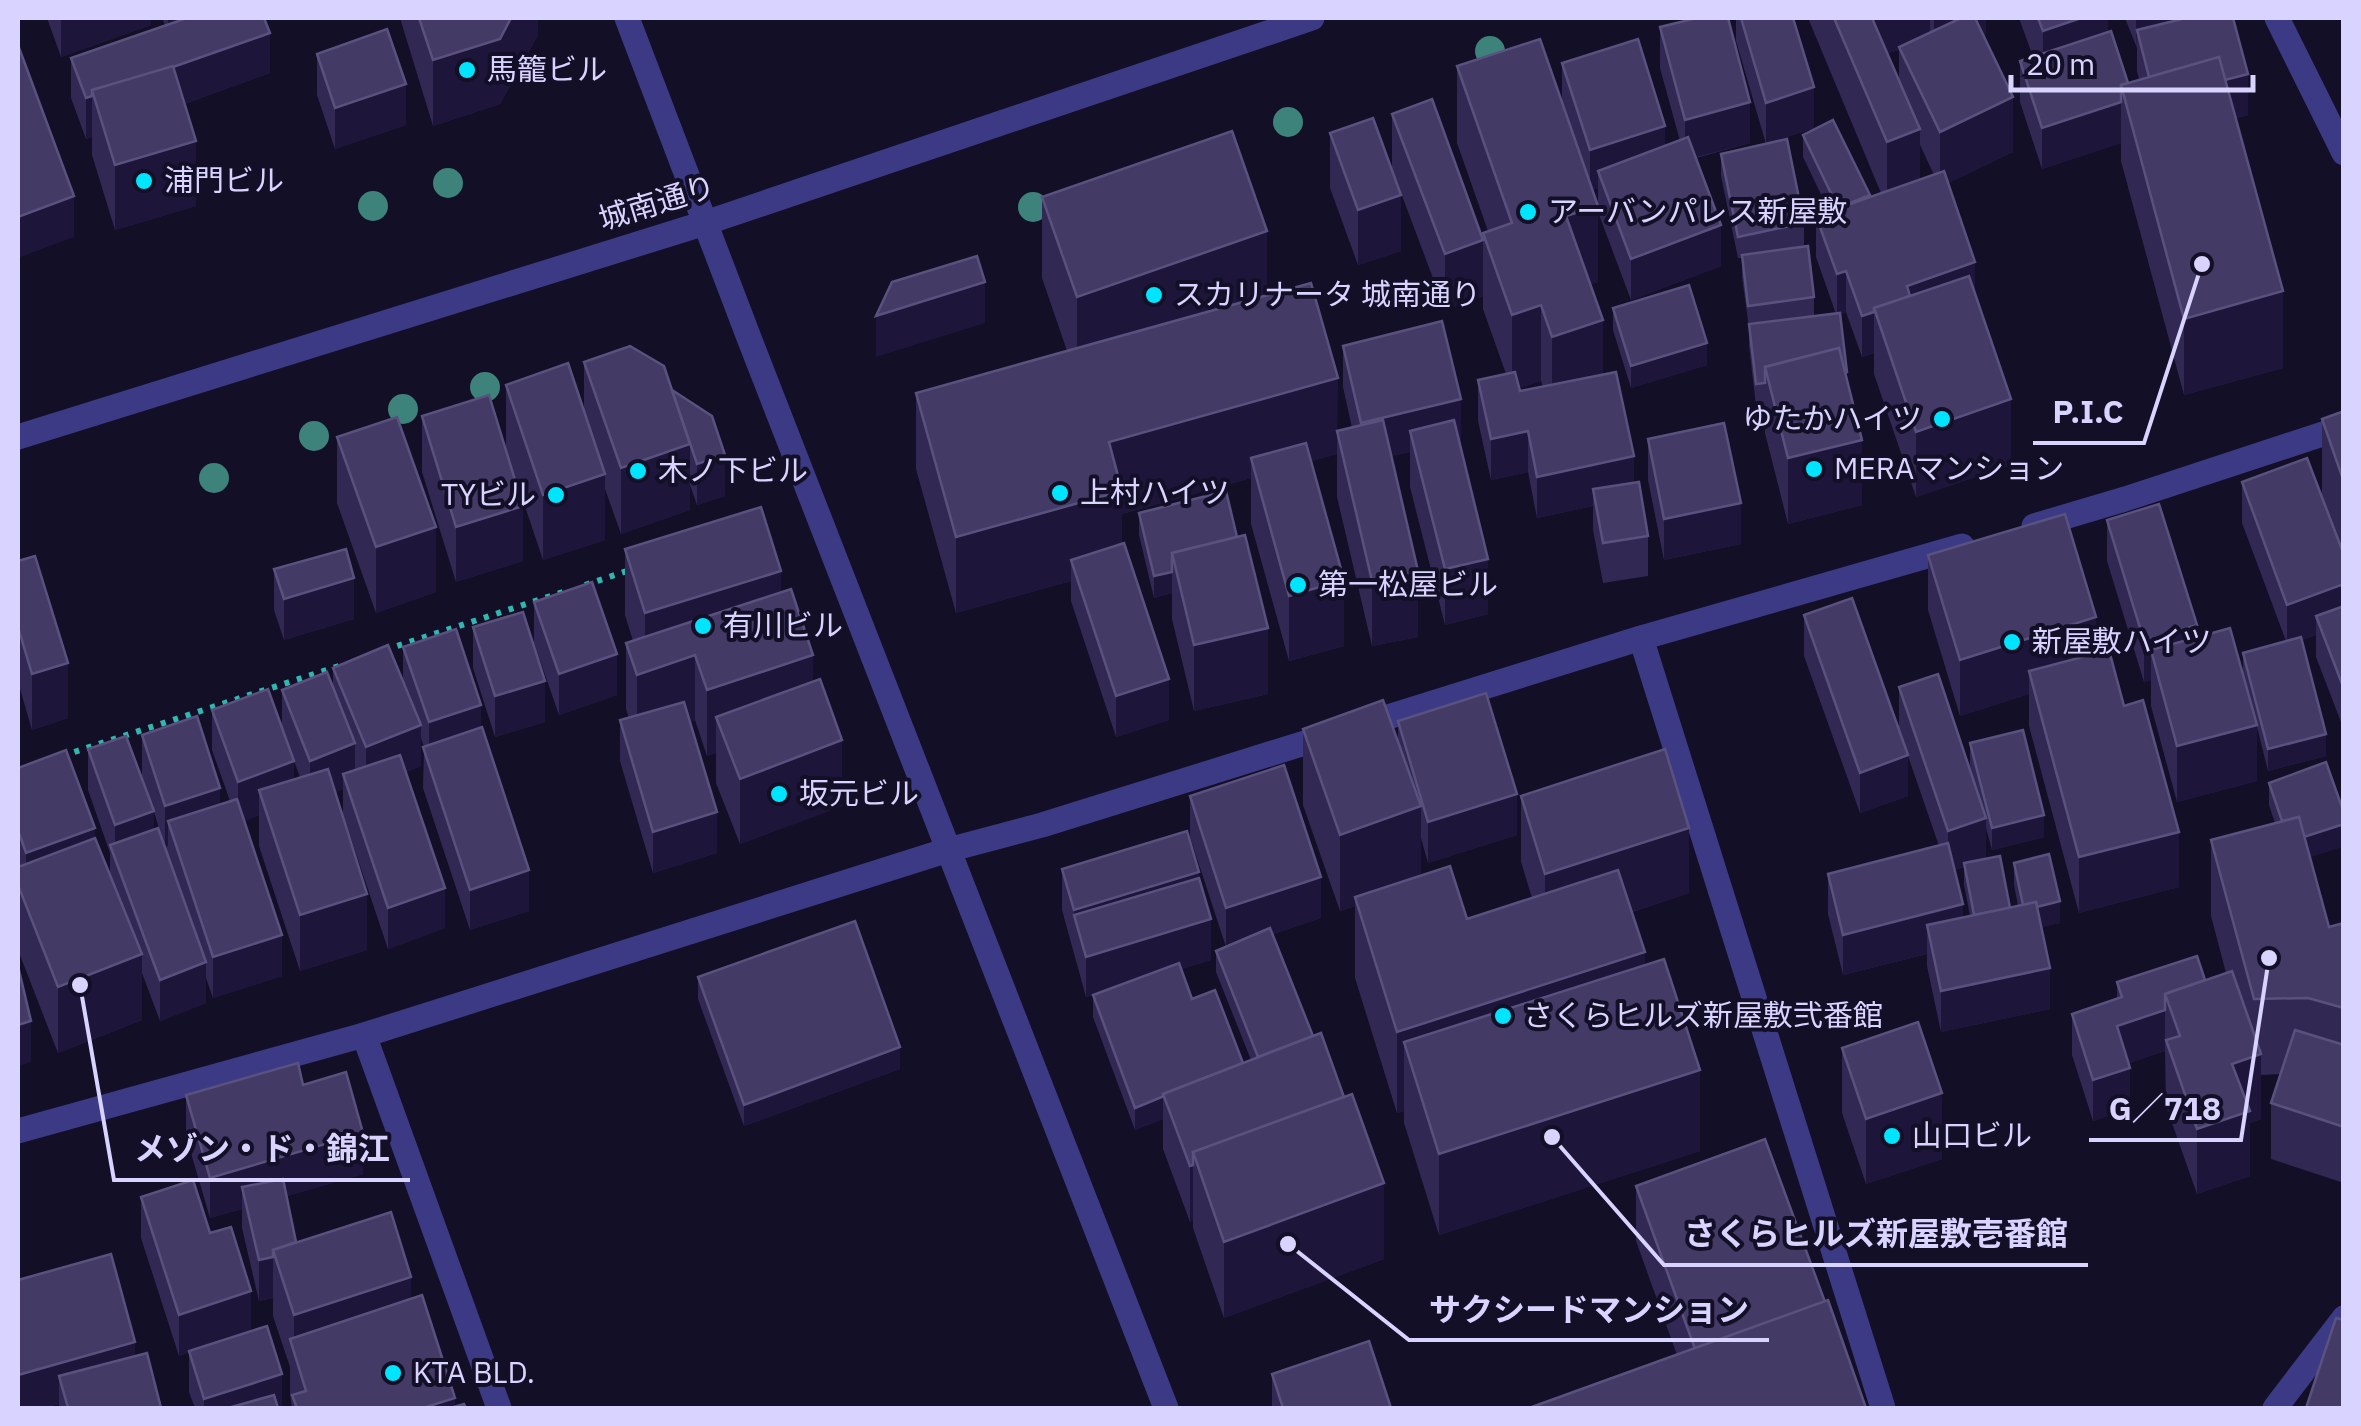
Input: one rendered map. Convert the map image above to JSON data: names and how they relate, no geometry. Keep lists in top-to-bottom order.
{
  "streets": {
    "street": ["城南通り"]
  },
  "places": [
    "馬籠ビル",
    "浦門ビル",
    "アーバンパレス新屋敷",
    "P.I.C",
    "スカリナータ 城南通り",
    "ゆたかハイツ",
    "MERAマンション",
    "木ノ下ビル",
    "上村ハイツ",
    "TYビル",
    "第一松屋ビル",
    "有川ビル",
    "新屋敷ハイツ",
    "坂元ビル",
    "G／718",
    "メゾン・ド・錦江",
    "さくらヒルズ新屋敷弐番館",
    "山口ビル",
    "さくらヒルズ新屋敷壱番館",
    "サクシードマンション",
    "KTA BLD."
  ],
  "scale_bar": "20 m"
}
